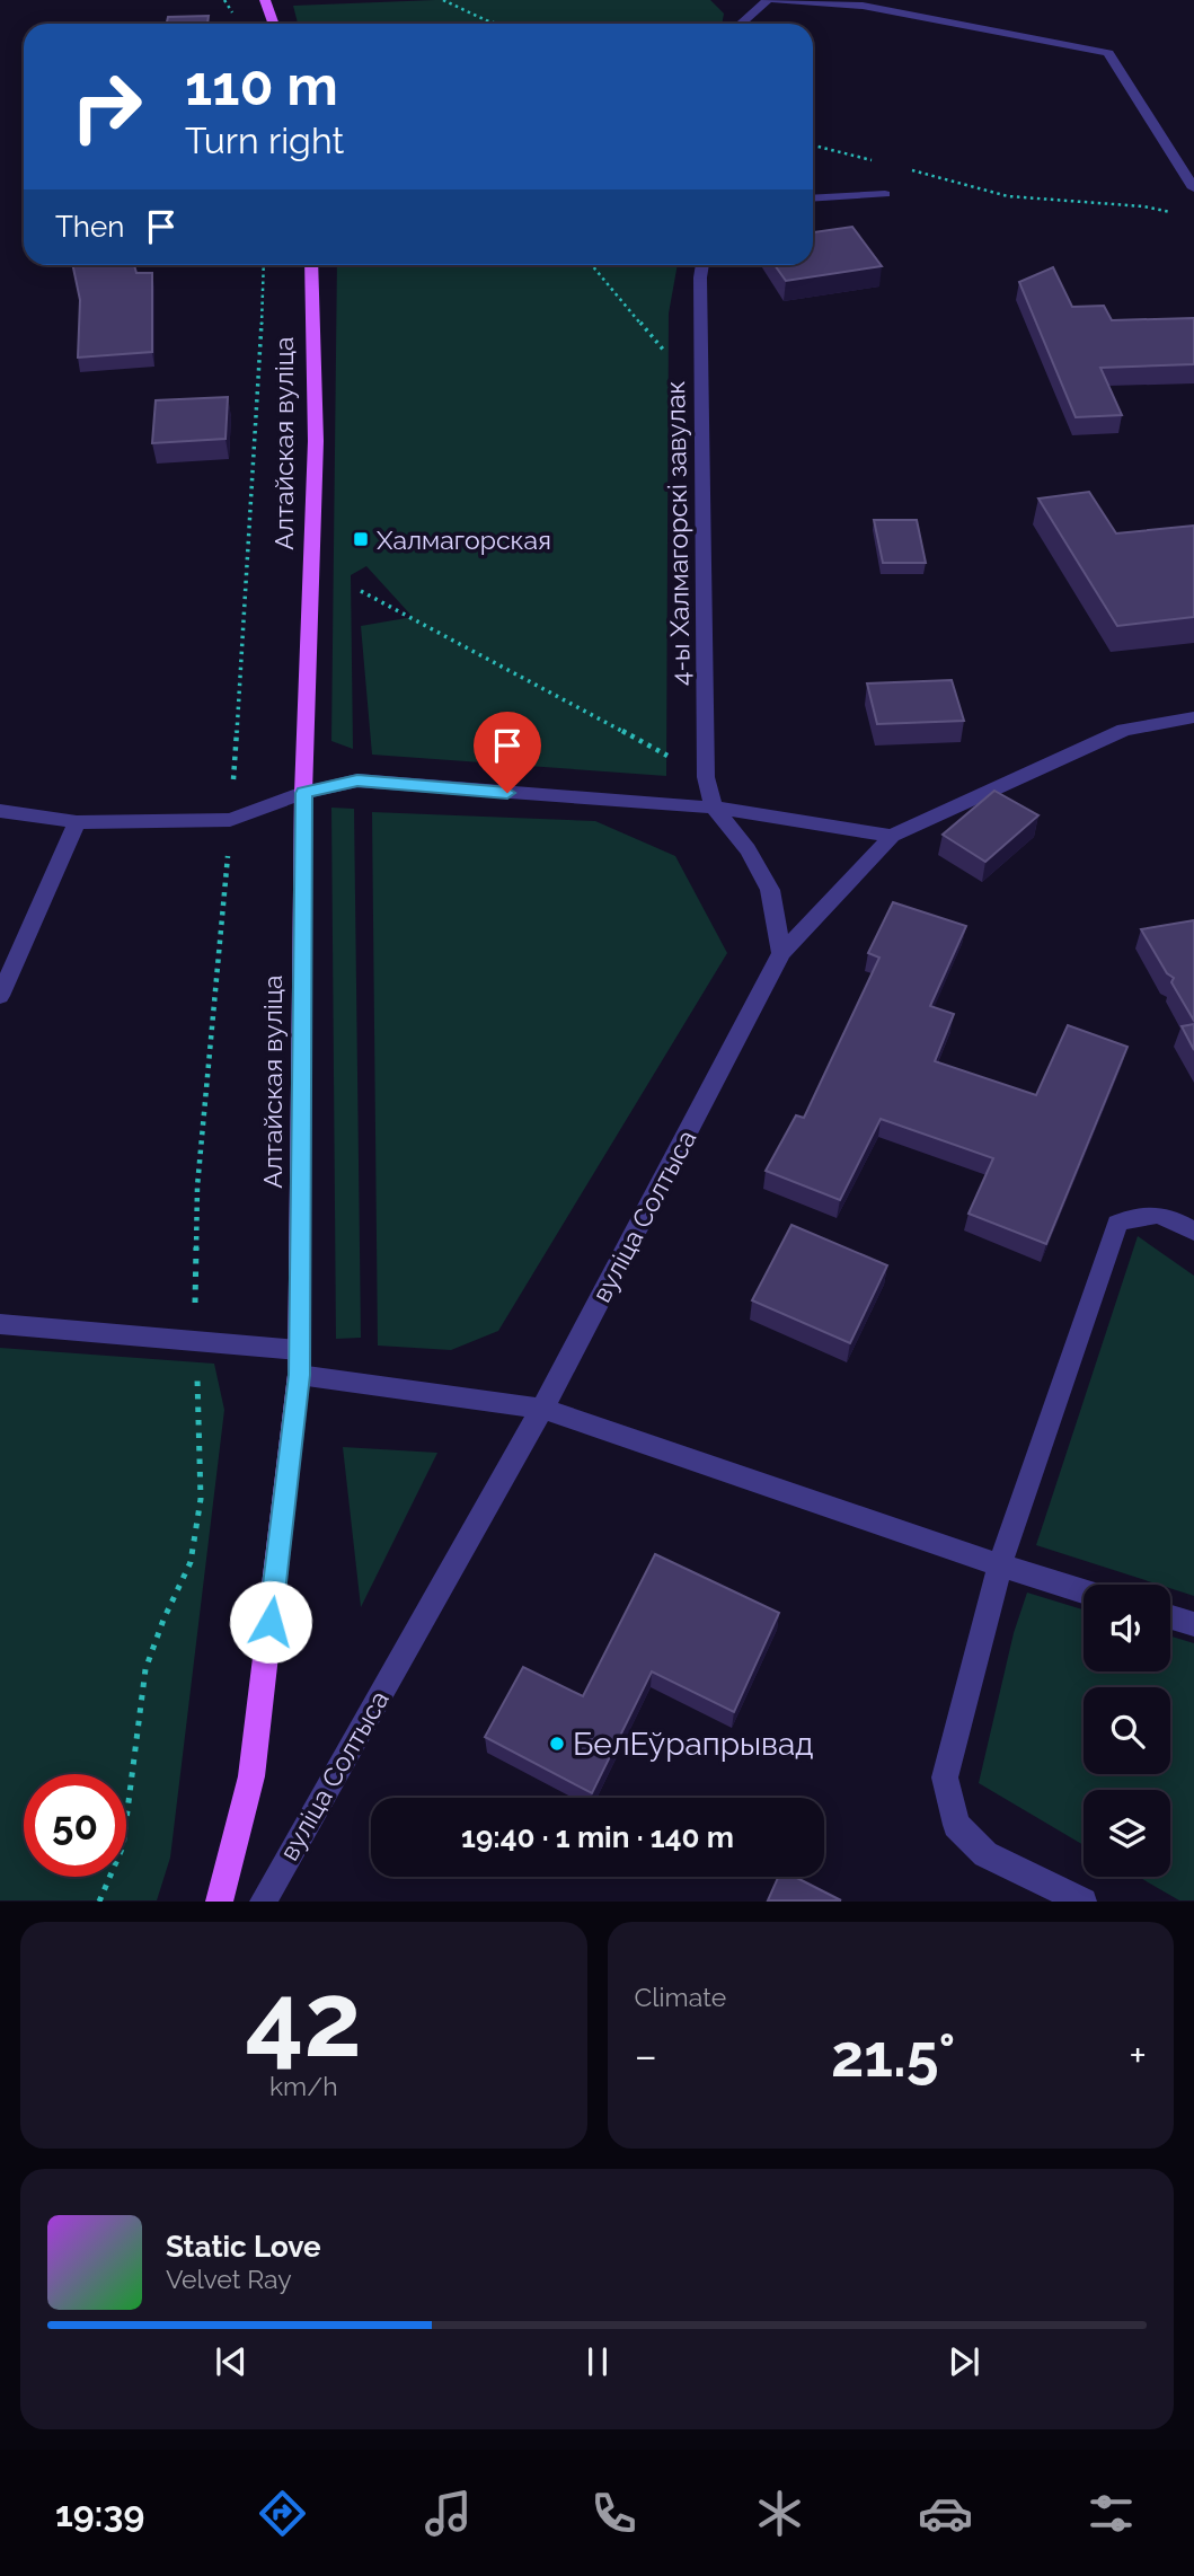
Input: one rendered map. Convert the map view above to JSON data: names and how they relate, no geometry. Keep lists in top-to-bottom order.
{
  "streets": {
    "main road": ["Алтайская вуліца"],
    "street": ["4-ы Халмагорскі завулак", "вуліца Солтыса"]
  },
  "places": {
    "transit": ["Халмагорская"],
    "other": ["БелЕўрапрывад"]
  },
  "page": {
    "turn": ["110 m", "Turn right"],
    "then": "Then",
    "limit": "50",
    "trip": "19:40 · 1 min · 140 m",
    "tile": [
      ["42", "km/h"],
      "Climate"
    ],
    "heat": ["−", "21.5°", "+"],
    "song": ["Static Love", "Velvet Ray"],
    "tabs": "19:39"
  }
}
